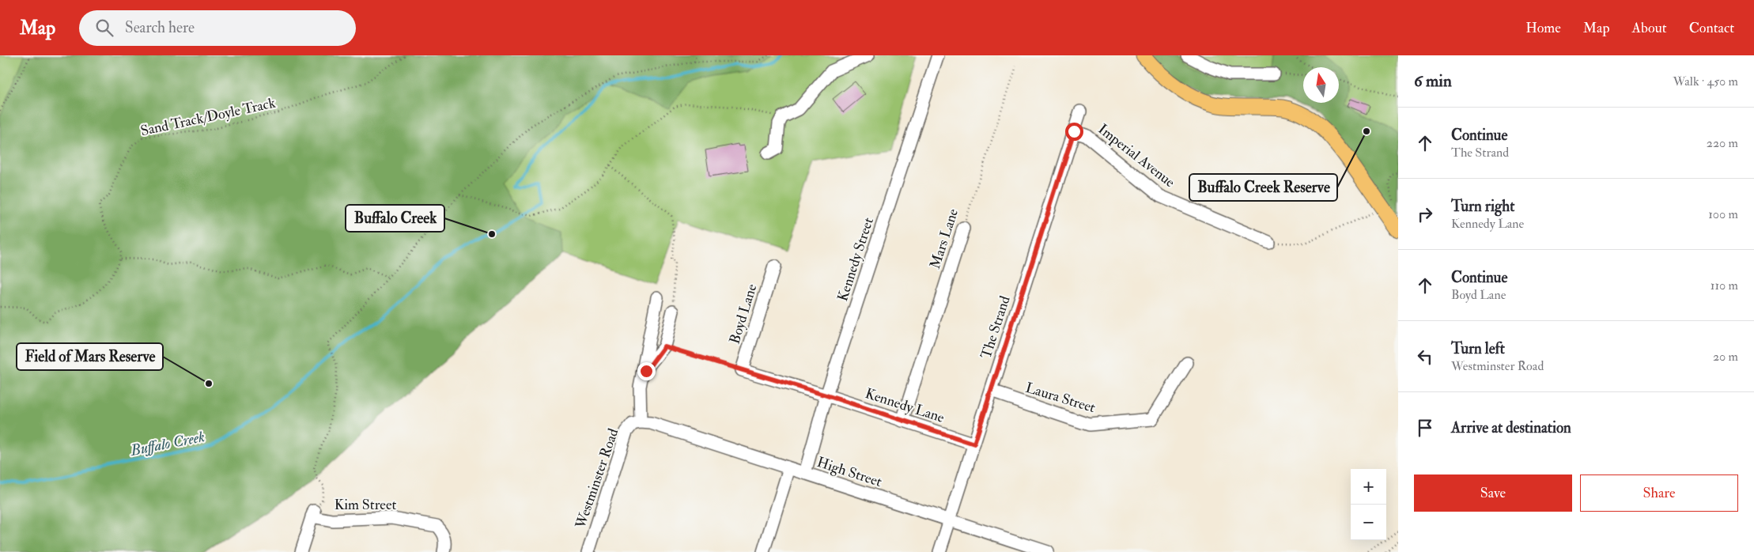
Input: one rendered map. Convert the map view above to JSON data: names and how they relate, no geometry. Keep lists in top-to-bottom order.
{
  "streets": {
    "street": [
      "Imperial Avenue",
      "Mars Lane",
      "Kennedy Street",
      "Boyd Lane",
      "The Strand",
      "Laura Street",
      "Kennedy Lane",
      "High Street",
      "Westminster Road",
      "Kim Street"
    ],
    "path": ["Sand Track/Doyle Track"]
  },
  "crossings": [
    ["Imperial Avenue", "The Strand"],
    ["Mars Lane", "Kennedy Lane"],
    ["Kennedy Street", "Kennedy Lane"],
    ["Kennedy Street", "High Street"],
    ["The Strand", "Laura Street"],
    ["The Strand", "Kennedy Lane"],
    ["The Strand", "High Street"],
    ["High Street", "Westminster Road"]
  ],
  "water": ["Buffalo Creek"],
  "places": ["Buffalo Creek Reserve", "Buffalo Creek", "Field of Mars Reserve"],
  "north": "top",
  "page": {
    "header": "Map",
    "search": "Search here",
    "nav": [
      "Home",
      "Map",
      "About",
      "Contact"
    ],
    "heading": ["6 min", "Walk · 450 m"],
    "list": [
      ["Continue", "The Strand", "220 m"],
      ["Turn right", "Kennedy Lane", "100 m"],
      ["Continue", "Boyd Lane", "110 m"],
      ["Turn left", "Westminster Road", "20 m"],
      "Arrive at destination"
    ],
    "buttons": ["Save", "Share"],
    "map_buttons": ["+", "−"]
  }
}
